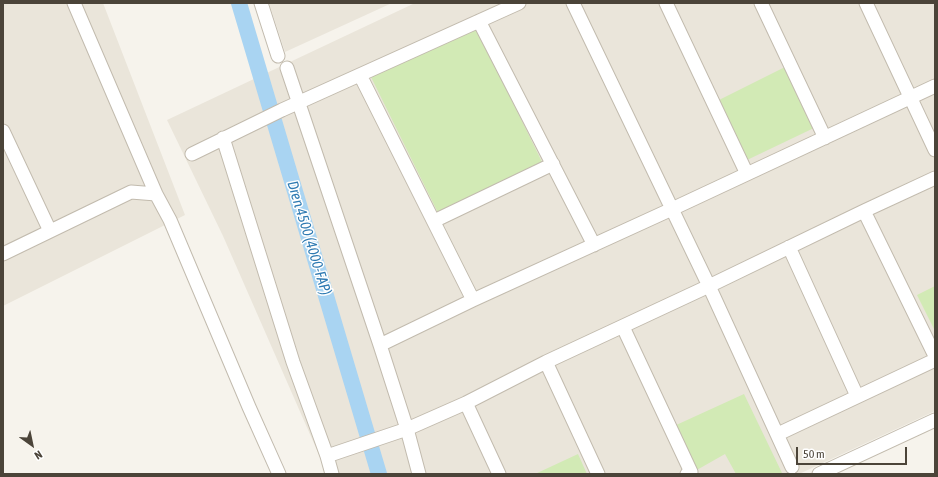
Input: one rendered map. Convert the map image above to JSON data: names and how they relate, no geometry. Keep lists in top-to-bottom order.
{
  "water": ["Dren 4500 (4000-FAP)"],
  "scale_bar": "50 m",
  "north": "bottom right"
}
